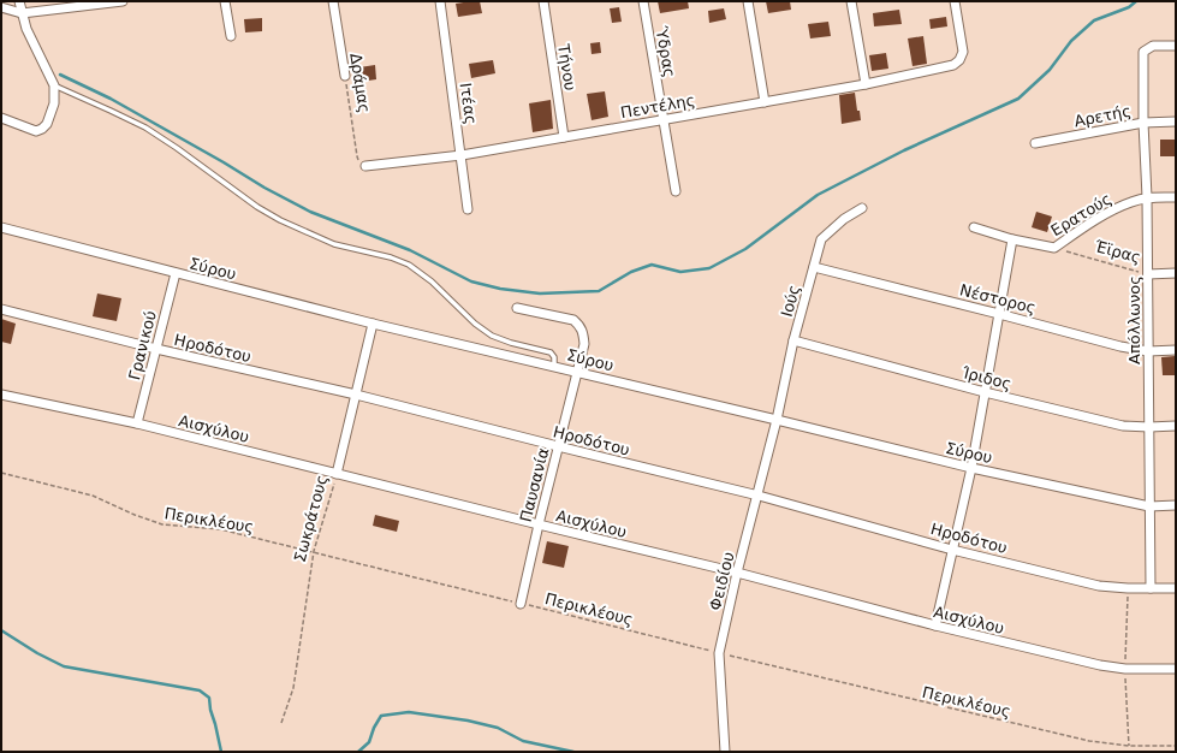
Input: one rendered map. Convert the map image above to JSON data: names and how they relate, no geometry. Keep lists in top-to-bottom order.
{
  "streets": {
    "street": [
      "Ύδρας",
      "Τήνου",
      "Δράμας",
      "Ιτέας",
      "Πεντέλης",
      "Αρετής",
      "Ερατούς",
      "Έϊρας",
      "Σύρου",
      "Νέστορος",
      "Ιούς",
      "Απόλλωνος",
      "Γρανικού",
      "Ηροδότου",
      "Ίριδος",
      "Αισχύλου",
      "Παυσανία",
      "Σωκράτους",
      "Φειδίου"
    ],
    "path": ["Περικλέους"]
  },
  "crossings": [
    ["Ύδρας", "Πεντέλης"],
    ["Τήνου", "Πεντέλης"],
    ["Δράμας", "Πεντέλης"],
    ["Ιτέας", "Πεντέλης"],
    ["Αρετής", "Απόλλωνος"],
    ["Ερατούς", "Έϊρας"],
    ["Ερατούς", "Απόλλωνος"],
    ["Έϊρας", "Απόλλωνος"],
    ["Σύρου", "Ιούς"],
    ["Σύρου", "Απόλλωνος"],
    ["Σύρου", "Γρανικού"],
    ["Σύρου", "Παυσανία"],
    ["Σύρου", "Σωκράτους"],
    ["Σύρου", "Φειδίου"],
    ["Νέστορος", "Ιούς"],
    ["Νέστορος", "Απόλλωνος"],
    ["Ιούς", "Ίριδος"],
    ["Ιούς", "Φειδίου"],
    ["Απόλλωνος", "Ηροδότου"],
    ["Απόλλωνος", "Ίριδος"],
    ["Γρανικού", "Ηροδότου"],
    ["Γρανικού", "Αισχύλου"],
    ["Ηροδότου", "Παυσανία"],
    ["Ηροδότου", "Σωκράτους"],
    ["Ηροδότου", "Φειδίου"],
    ["Αισχύλου", "Παυσανία"],
    ["Αισχύλου", "Σωκράτους"],
    ["Αισχύλου", "Φειδίου"],
    ["Παυσανία", "Περικλέους"],
    ["Σωκράτους", "Περικλέους"],
    ["Περικλέους", "Φειδίου"]
  ]
}
